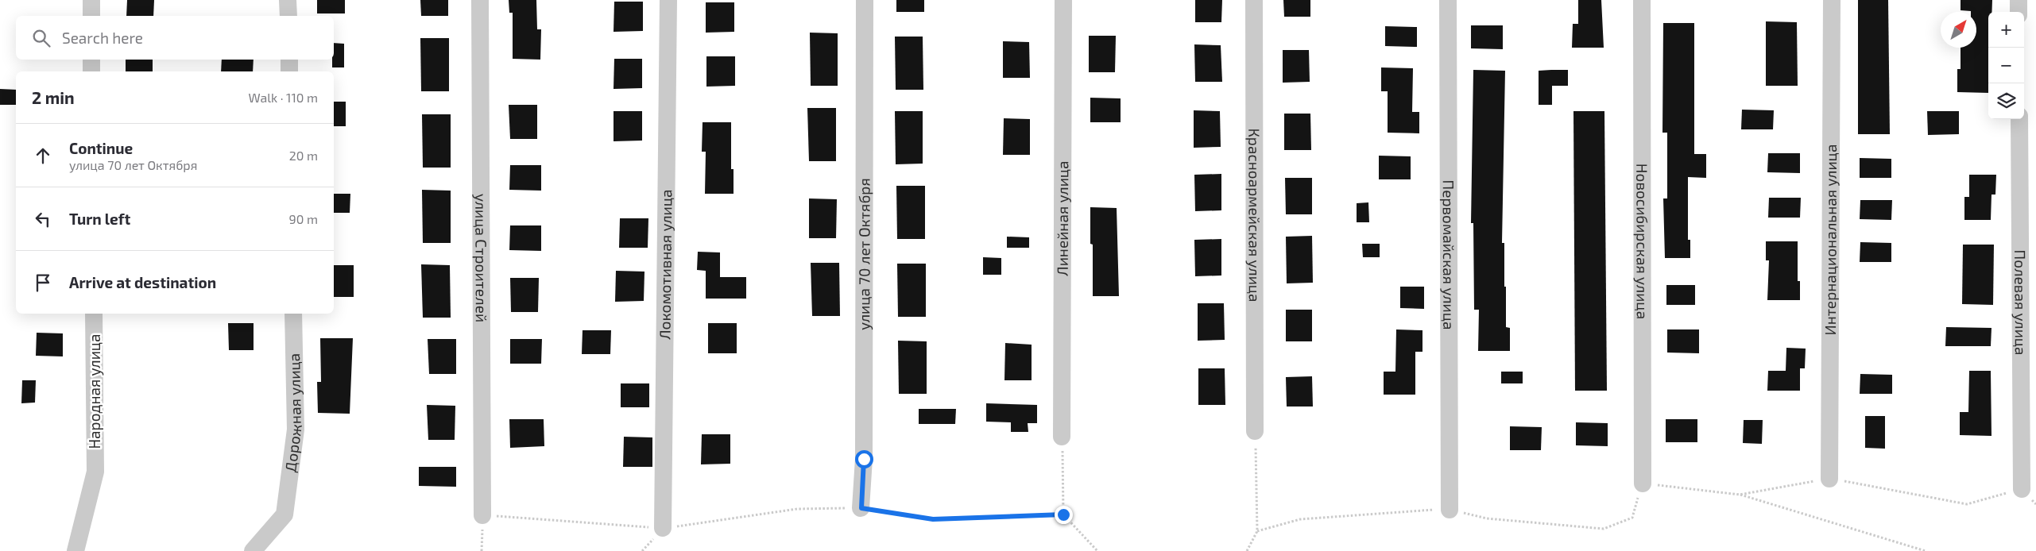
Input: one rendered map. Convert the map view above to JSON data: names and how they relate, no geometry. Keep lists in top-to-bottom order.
{
  "streets": {
    "street": [
      "Красноармейская улица",
      "Линейная улица",
      "Интернациональная улица",
      "Новосибирская улица",
      "улица 70 лет Октября",
      "Первомайская улица",
      "улица Строителей",
      "Локомотивная улица",
      "Полевая улица",
      "Народная улица",
      "Дорожная улица"
    ]
  },
  "north": "top right",
  "page": {
    "map_buttons": ["+", "−"],
    "search": "Search here",
    "heading": ["2 min", "Walk · 110 m"],
    "list": [
      ["Continue", "улица 70 лет Октября", "20 m"],
      ["Turn left", "90 m"],
      "Arrive at destination"
    ]
  }
}
